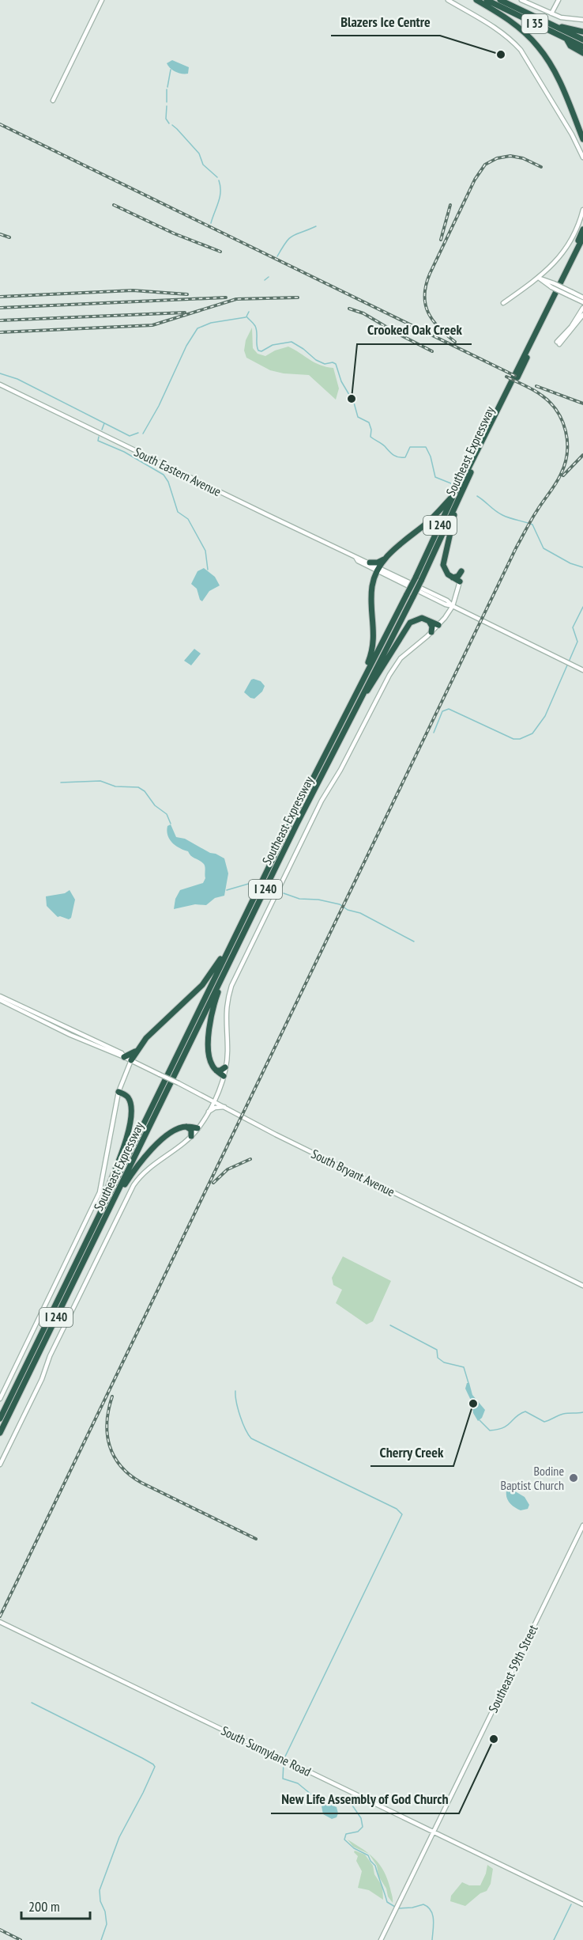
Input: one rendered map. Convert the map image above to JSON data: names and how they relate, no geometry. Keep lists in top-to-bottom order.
{
  "streets": {
    "highway": ["I 35", "Southeast Expressway", "I 240"],
    "main road": [
      "South Eastern Avenue",
      "South Bryant Avenue",
      "Southeast 59th Street",
      "South Sunnylane Road"
    ]
  },
  "crossings": [
    ["Southeast 59th Street", "South Sunnylane Road"]
  ],
  "places": [
    "Blazers Ice Centre",
    "Crooked Oak Creek",
    "Cherry Creek",
    "Bodine Baptist Church",
    "New Life Assembly of God Church"
  ],
  "scale_bar": "200 m"
}
